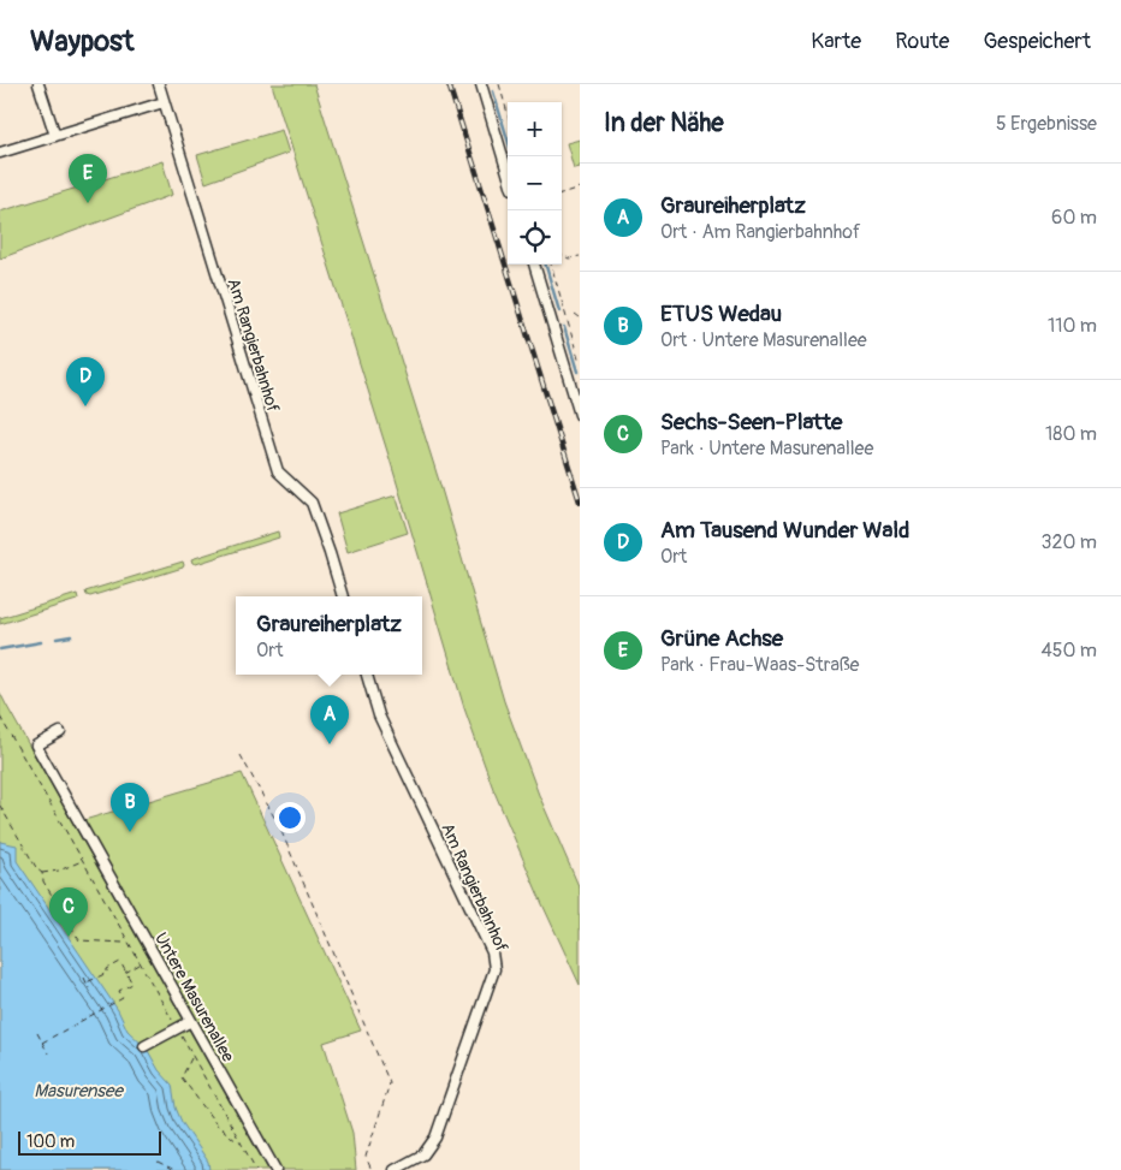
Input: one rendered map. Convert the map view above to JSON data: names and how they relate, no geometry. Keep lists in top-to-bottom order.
{
  "streets": {
    "street": ["Am Rangierbahnhof", "Untere Masurenallee"]
  },
  "water": ["Masurensee"],
  "scale_bar": "100 m",
  "page": {
    "header": "Waypost",
    "nav": ["Karte", "Route", "Gespeichert"],
    "heading": ["In der Nähe", "5 Ergebnisse"],
    "map_buttons": ["+", "−"],
    "pins": [
      "E",
      "D",
      "A",
      "B",
      "C"
    ],
    "list": [
      {
        "mark": "A",
        "name": "Graureiherplatz",
        "note": "Ort · Am Rangierbahnhof",
        "value": "60 m"
      },
      {
        "mark": "B",
        "name": "ETUS Wedau",
        "note": "Ort · Untere Masurenallee",
        "value": "110 m"
      },
      {
        "mark": "C",
        "name": "Sechs-Seen-Platte",
        "note": "Park · Untere Masurenallee",
        "value": "180 m"
      },
      {
        "mark": "D",
        "name": "Am Tausend Wunder Wald",
        "note": "Ort",
        "value": "320 m"
      },
      {
        "mark": "E",
        "name": "Grüne Achse",
        "note": "Park · Frau-Waas-Straße",
        "value": "450 m"
      }
    ],
    "popup": ["Graureiherplatz", "Ort"],
    "scale": "100 m"
  }
}
